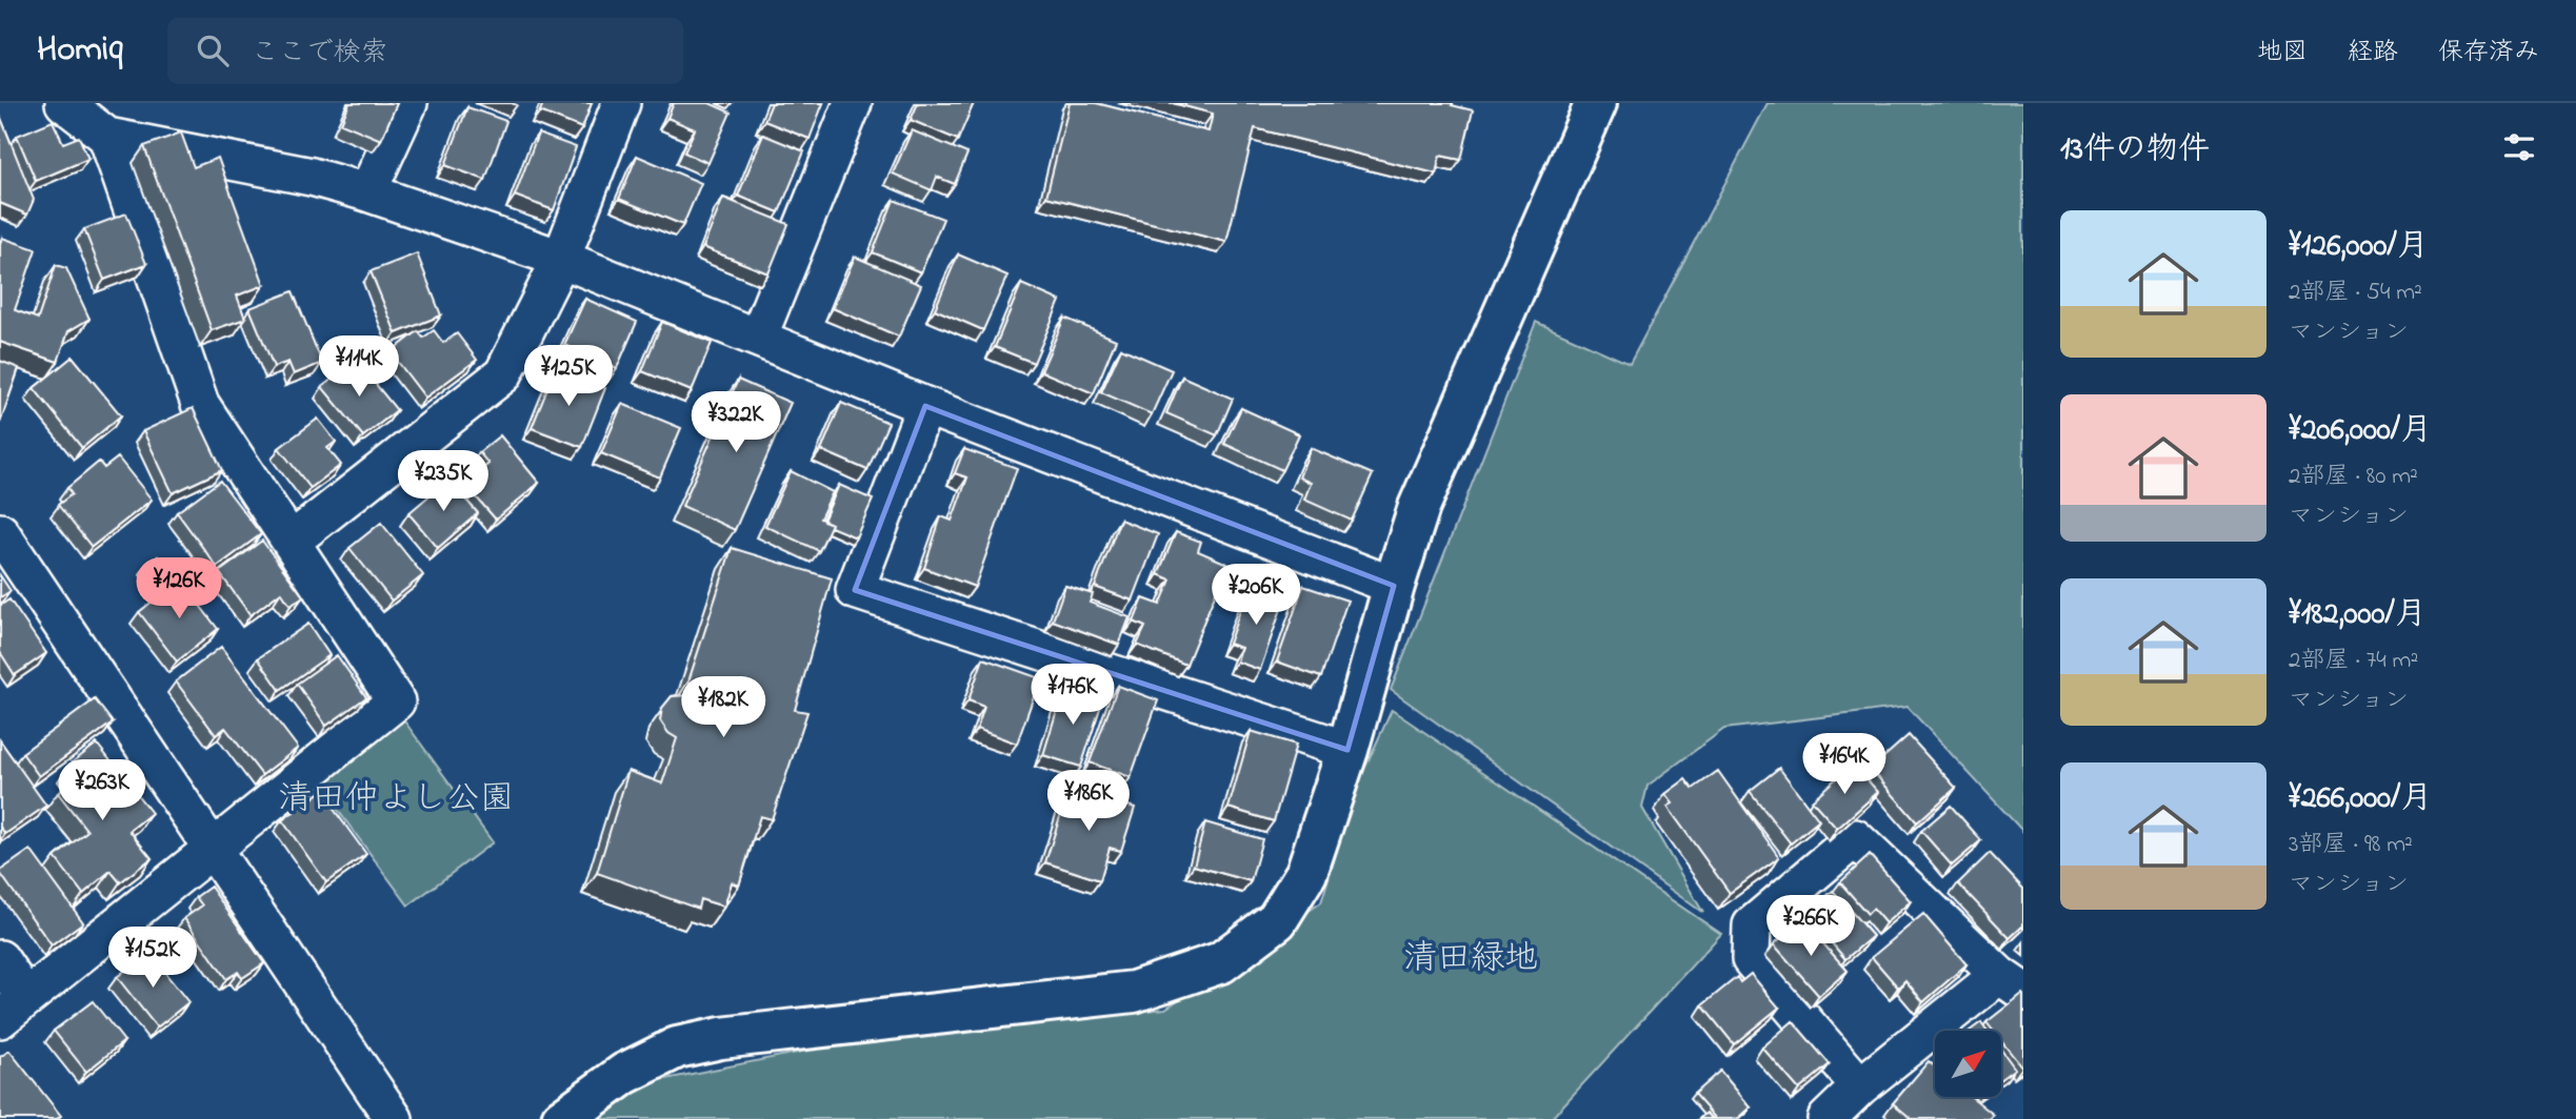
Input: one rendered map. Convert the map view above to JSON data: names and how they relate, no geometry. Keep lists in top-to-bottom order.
{
  "parks": ["清田仲よし公園", "清田緑地"],
  "north": "top right",
  "page": {
    "header": "Homiq",
    "search": "ここで検索",
    "nav": ["地図", "経路", "保存済み"],
    "heading": "13件の物件",
    "list": [
      {
        "name": "¥126,000/月",
        "note": "2部屋 · 54 m² · マンション"
      },
      {
        "name": "¥206,000/月",
        "note": "2部屋 · 80 m² · マンション"
      },
      {
        "name": "¥182,000/月",
        "note": "2部屋 · 74 m² · マンション"
      },
      {
        "name": "¥266,000/月",
        "note": "3部屋 · 98 m² · マンション"
      }
    ],
    "price": [
      "¥114K",
      "¥125K",
      "¥322K",
      "¥235K",
      "¥126K",
      "¥206K",
      "¥176K",
      "¥182K",
      "¥164K",
      "¥263K",
      "¥186K",
      "¥266K",
      "¥152K"
    ]
  }
}
